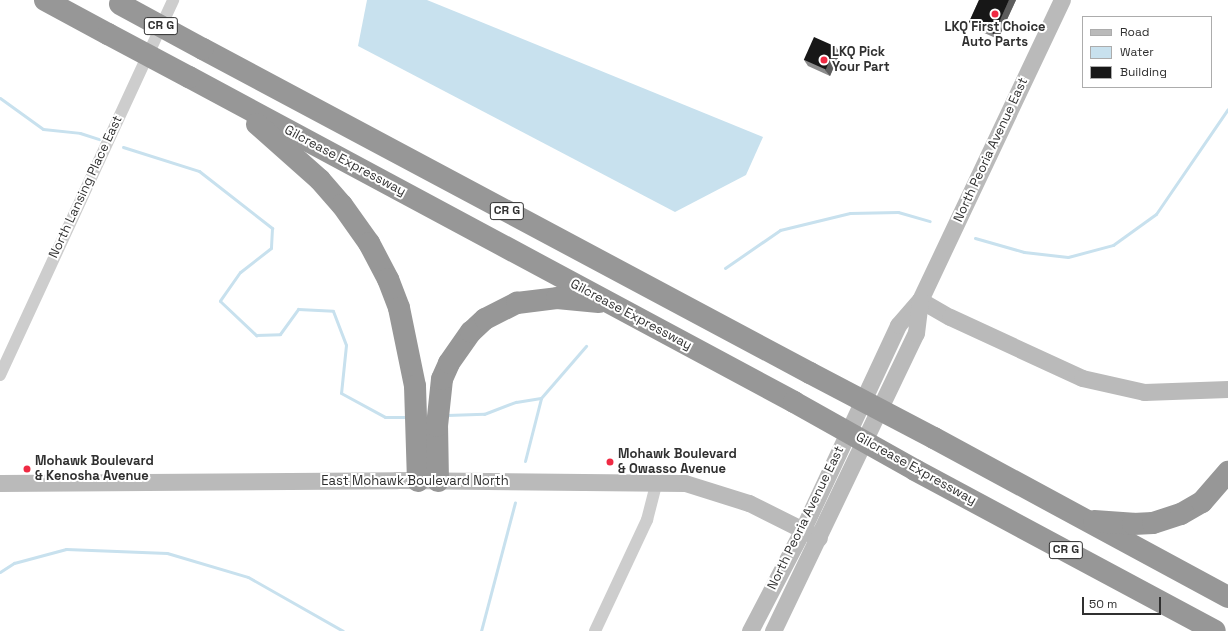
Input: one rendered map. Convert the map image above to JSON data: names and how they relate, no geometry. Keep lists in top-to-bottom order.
{
  "streets": {
    "highway": ["CR G", "Gilcrease Expressway"],
    "street": ["North Peoria Avenue East", "North Lansing Place East", "East Mohawk Boulevard North"]
  },
  "crossings": [
    ["North Peoria Avenue East", "East Mohawk Boulevard North"]
  ],
  "places": [
    "LKQ First Choice Auto Parts",
    "LKQ Pick Your Part",
    "Mohawk Boulevard & Owasso Avenue",
    "Mohawk Boulevard & Kenosha Avenue"
  ],
  "legend": ["Road", "Water", "Building"],
  "scale_bar": "50 m"
}
